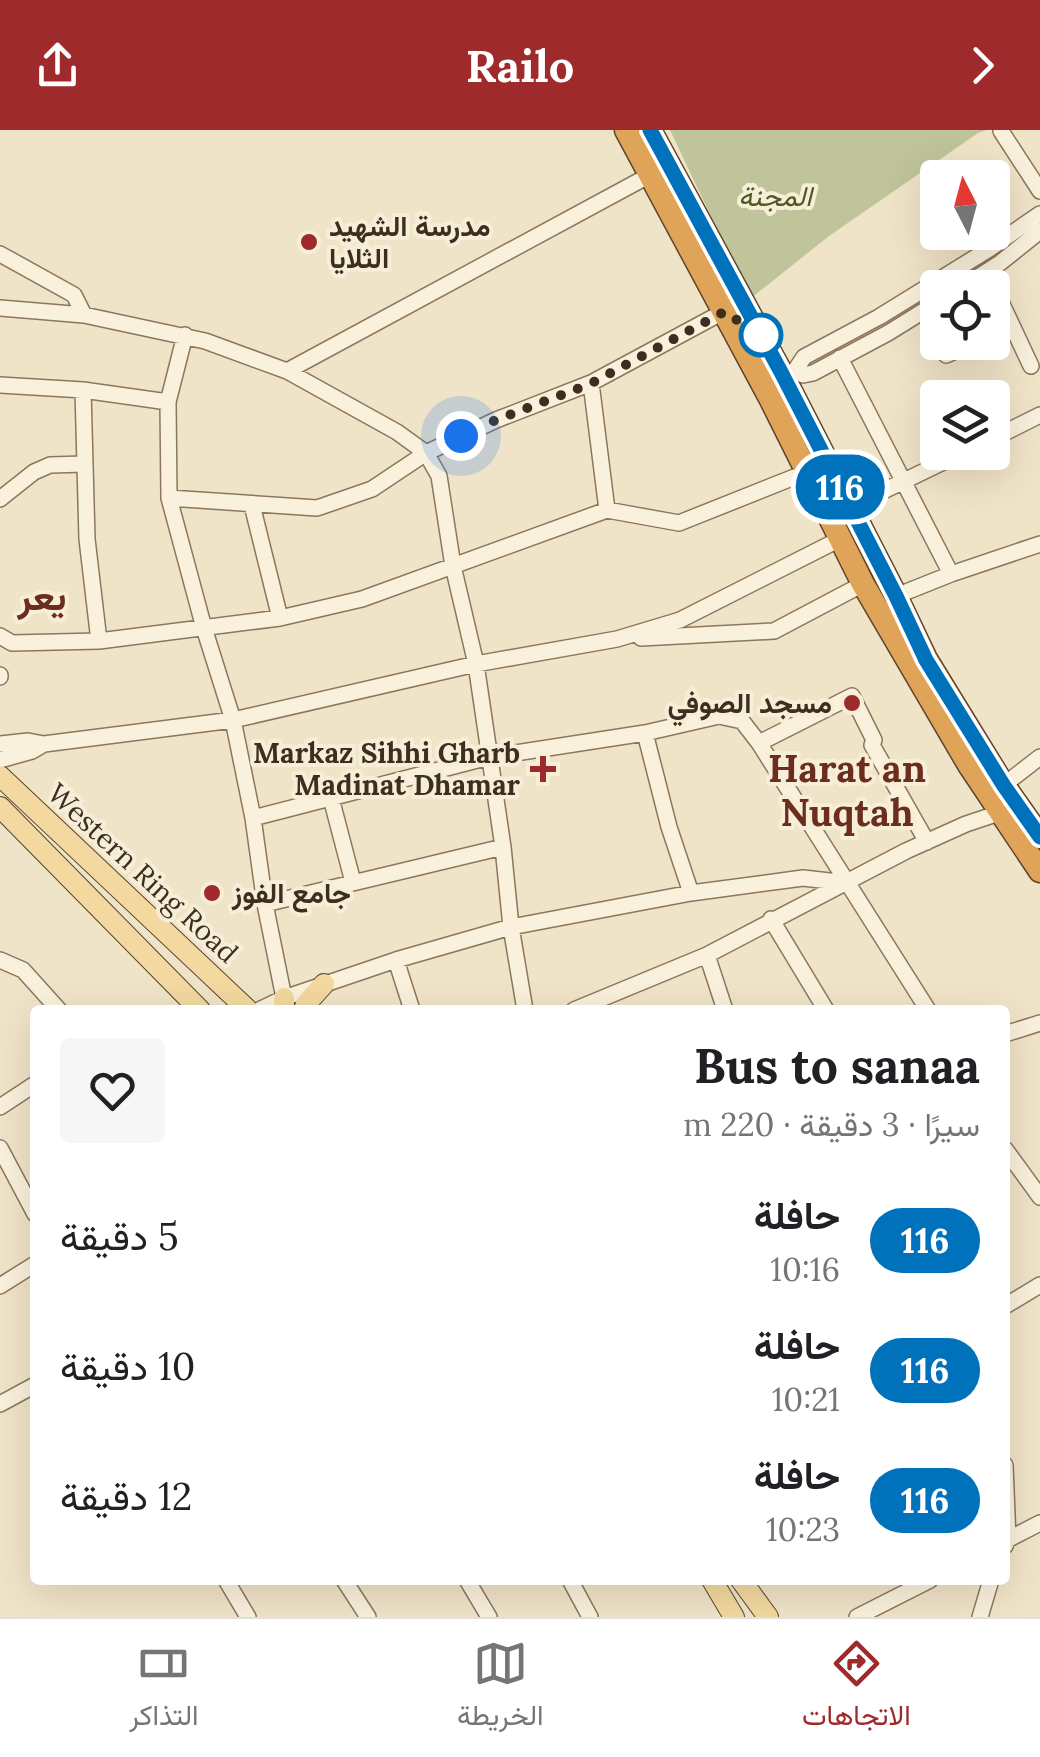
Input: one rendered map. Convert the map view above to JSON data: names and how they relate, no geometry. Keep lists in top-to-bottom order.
{
  "streets": {
    "main road": ["Western Ring Road"]
  },
  "districts": ["يعر", "Harat an Nuqtah"],
  "parks": ["المجنة"],
  "places": {
    "other": ["مدرسة الشهيد الثلايا", "مسجد الصوفي", "جامع الفوز"],
    "health": ["Markaz Sihhi Gharb Madinat Dhamar"]
  },
  "lines": ["bus line 116"],
  "north": "top",
  "page": {
    "header": "Railo",
    "on_map": "116",
    "heading": ["Bus to sanaa", "سيرًا · 3 دقيقة · 220 m"],
    "list": [
      {
        "mark": "116",
        "name": "حافلة",
        "note": "10:16",
        "value": "5 دقيقة"
      },
      {
        "mark": "116",
        "name": "حافلة",
        "note": "10:21",
        "value": "10 دقيقة"
      },
      {
        "mark": "116",
        "name": "حافلة",
        "note": "10:23",
        "value": "12 دقيقة"
      }
    ],
    "tabs": ["الاتجاهات", "الخريطة", "التذاكر"]
  }
}
